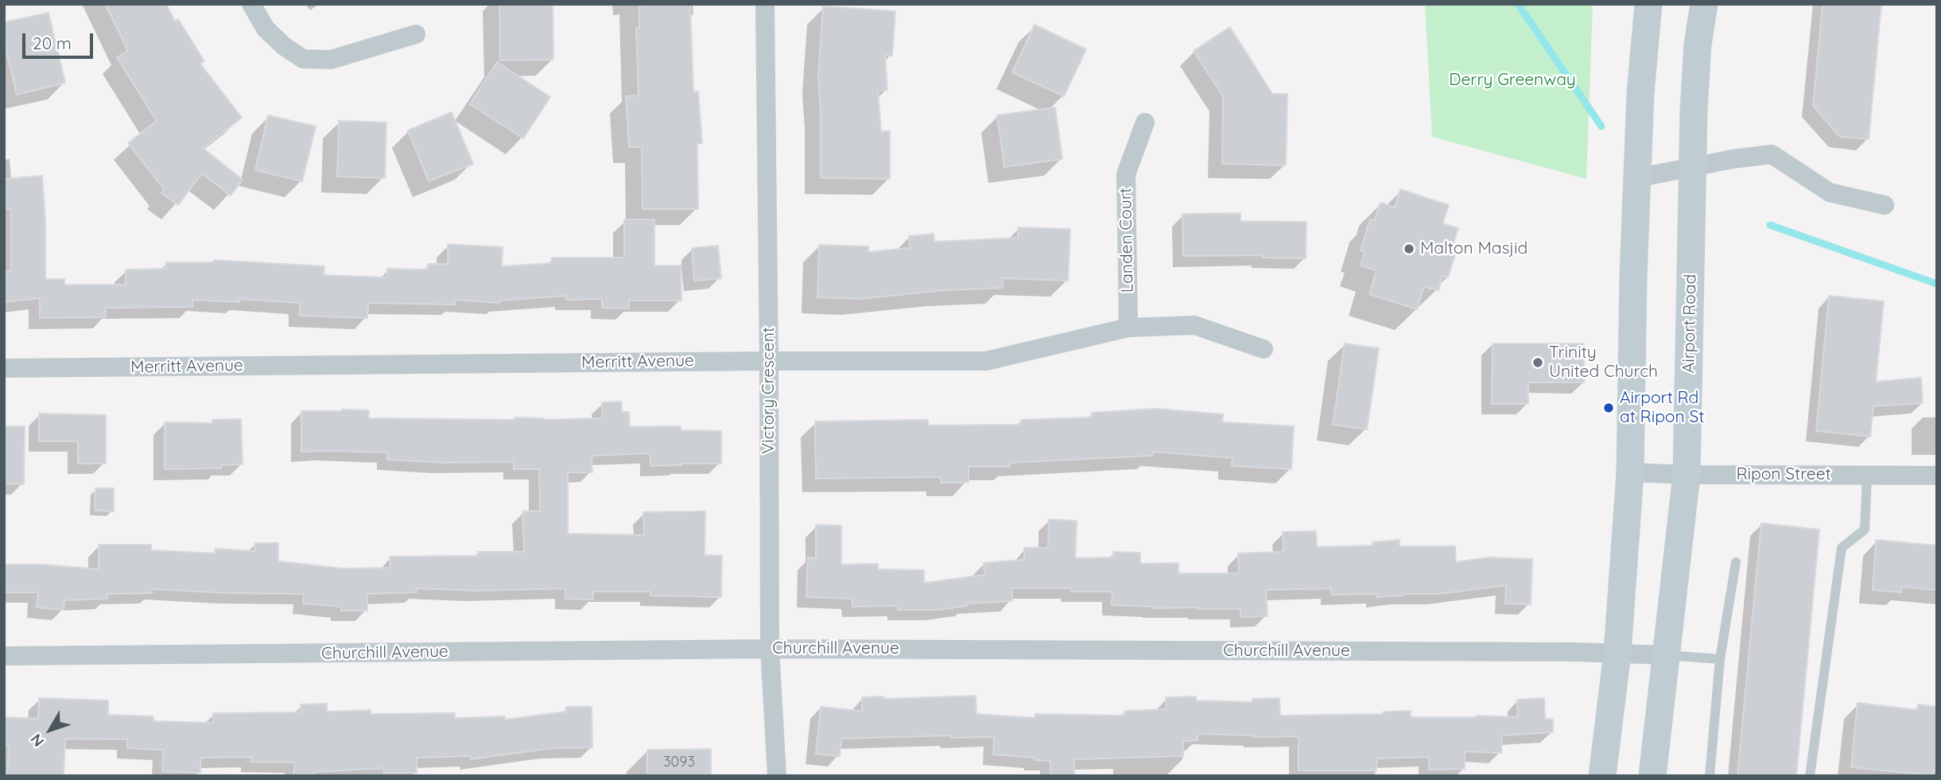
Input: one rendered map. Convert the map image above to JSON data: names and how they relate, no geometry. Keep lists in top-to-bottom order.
{
  "streets": {
    "main road": ["Airport Road"],
    "street": [
      "Landen Court",
      "Merritt Avenue",
      "Victory Crescent",
      "Ripon Street",
      "Churchill Avenue"
    ]
  },
  "crossings": [
    ["Landen Court", "Merritt Avenue"],
    ["Airport Road", "Ripon Street"],
    ["Airport Road", "Churchill Avenue"],
    ["Merritt Avenue", "Victory Crescent"],
    ["Victory Crescent", "Churchill Avenue"]
  ],
  "parks": ["Derry Greenway"],
  "places": ["Malton Masjid", "Trinity United Church", "Airport Rd at Ripon St"],
  "house_numbers": ["3093"],
  "scale_bar": "20 m",
  "north": "bottom left"
}
